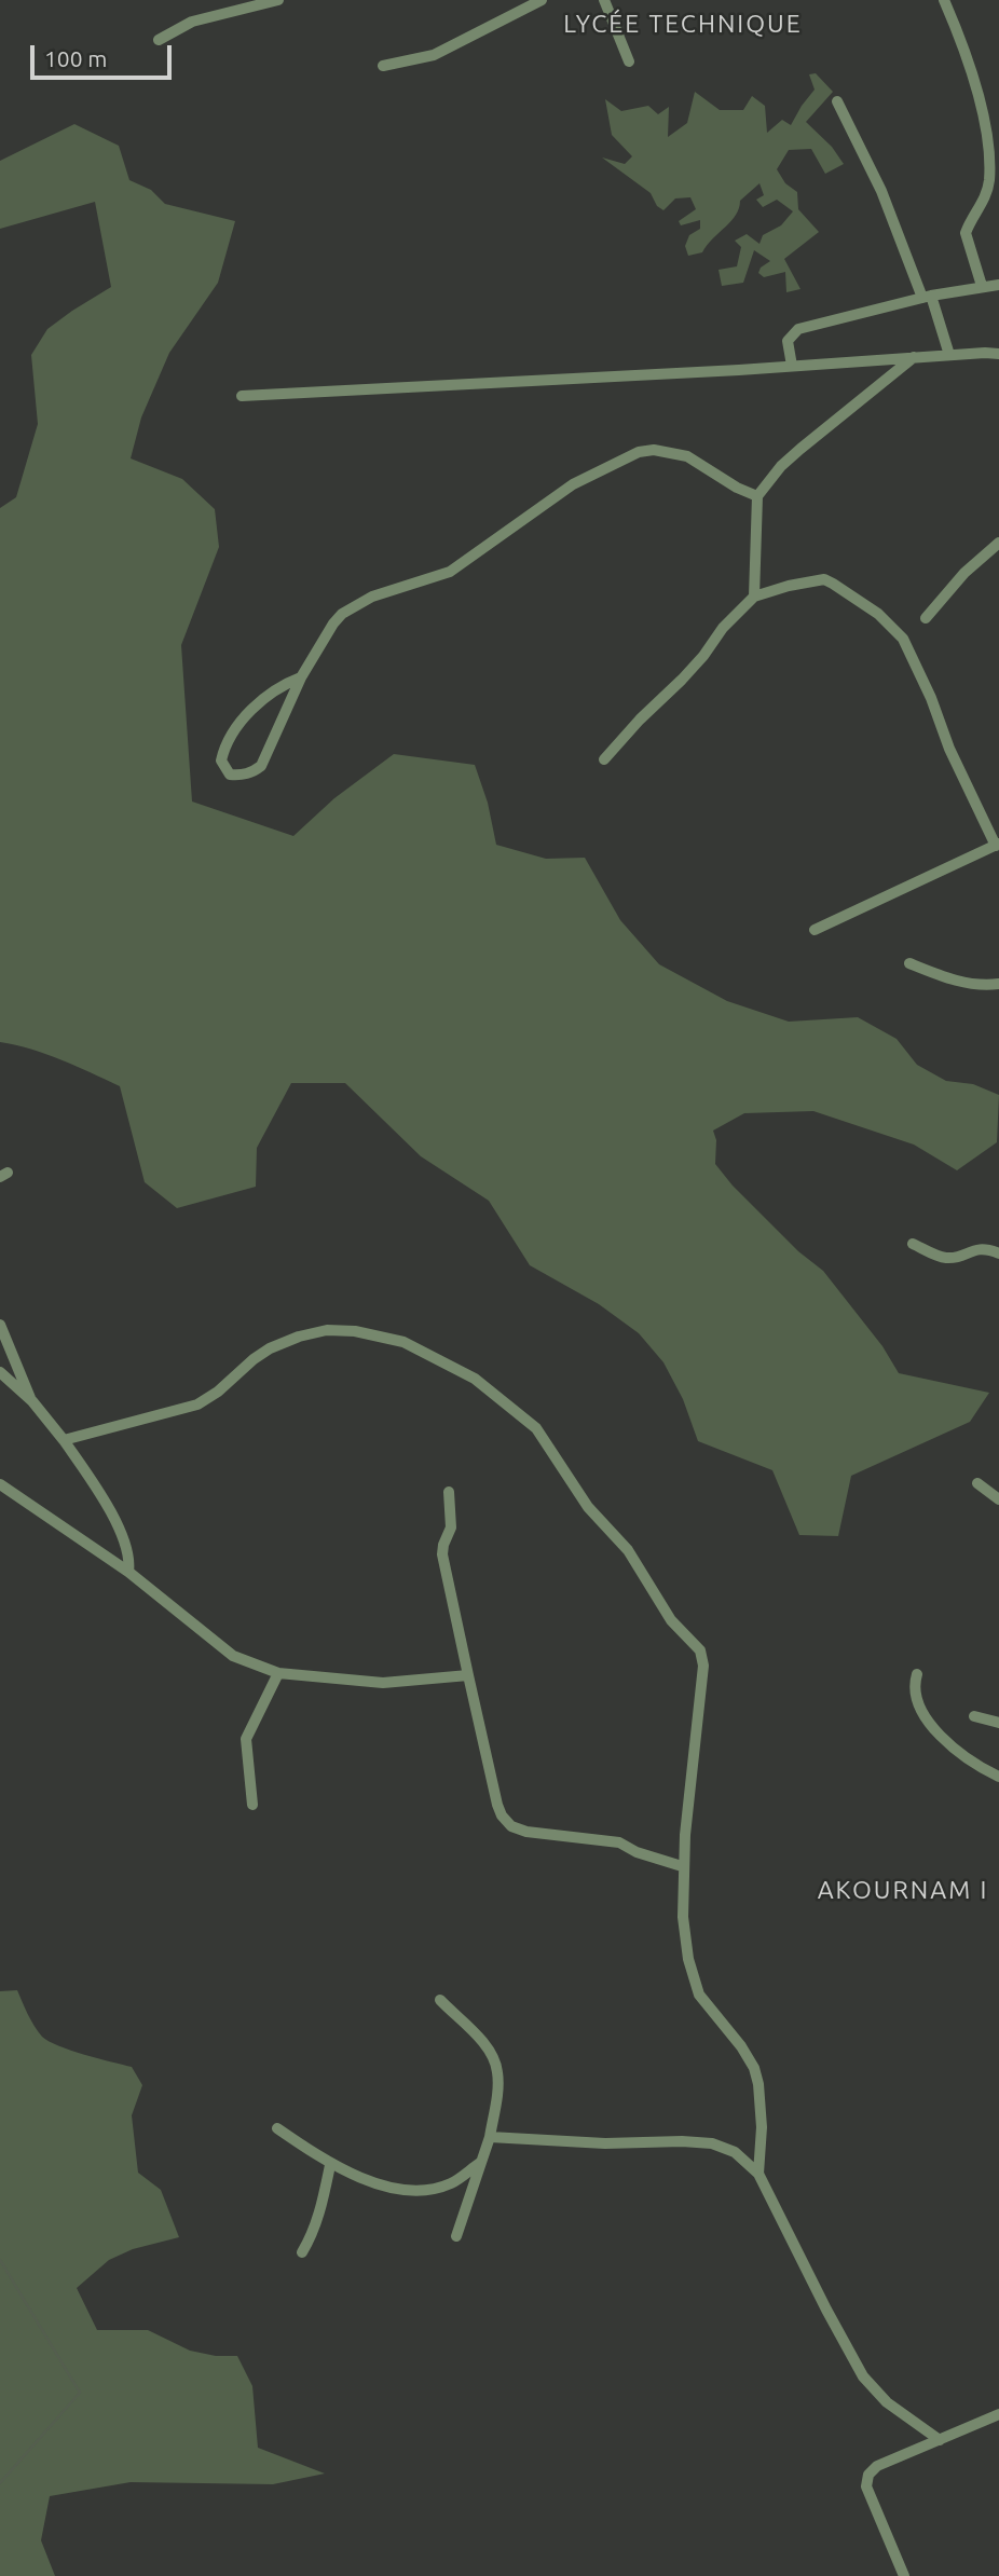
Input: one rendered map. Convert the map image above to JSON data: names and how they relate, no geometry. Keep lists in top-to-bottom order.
{
  "districts": ["LYCÉE TECHNIQUE", "AKOURNAM I"],
  "scale_bar": "100 m"
}
